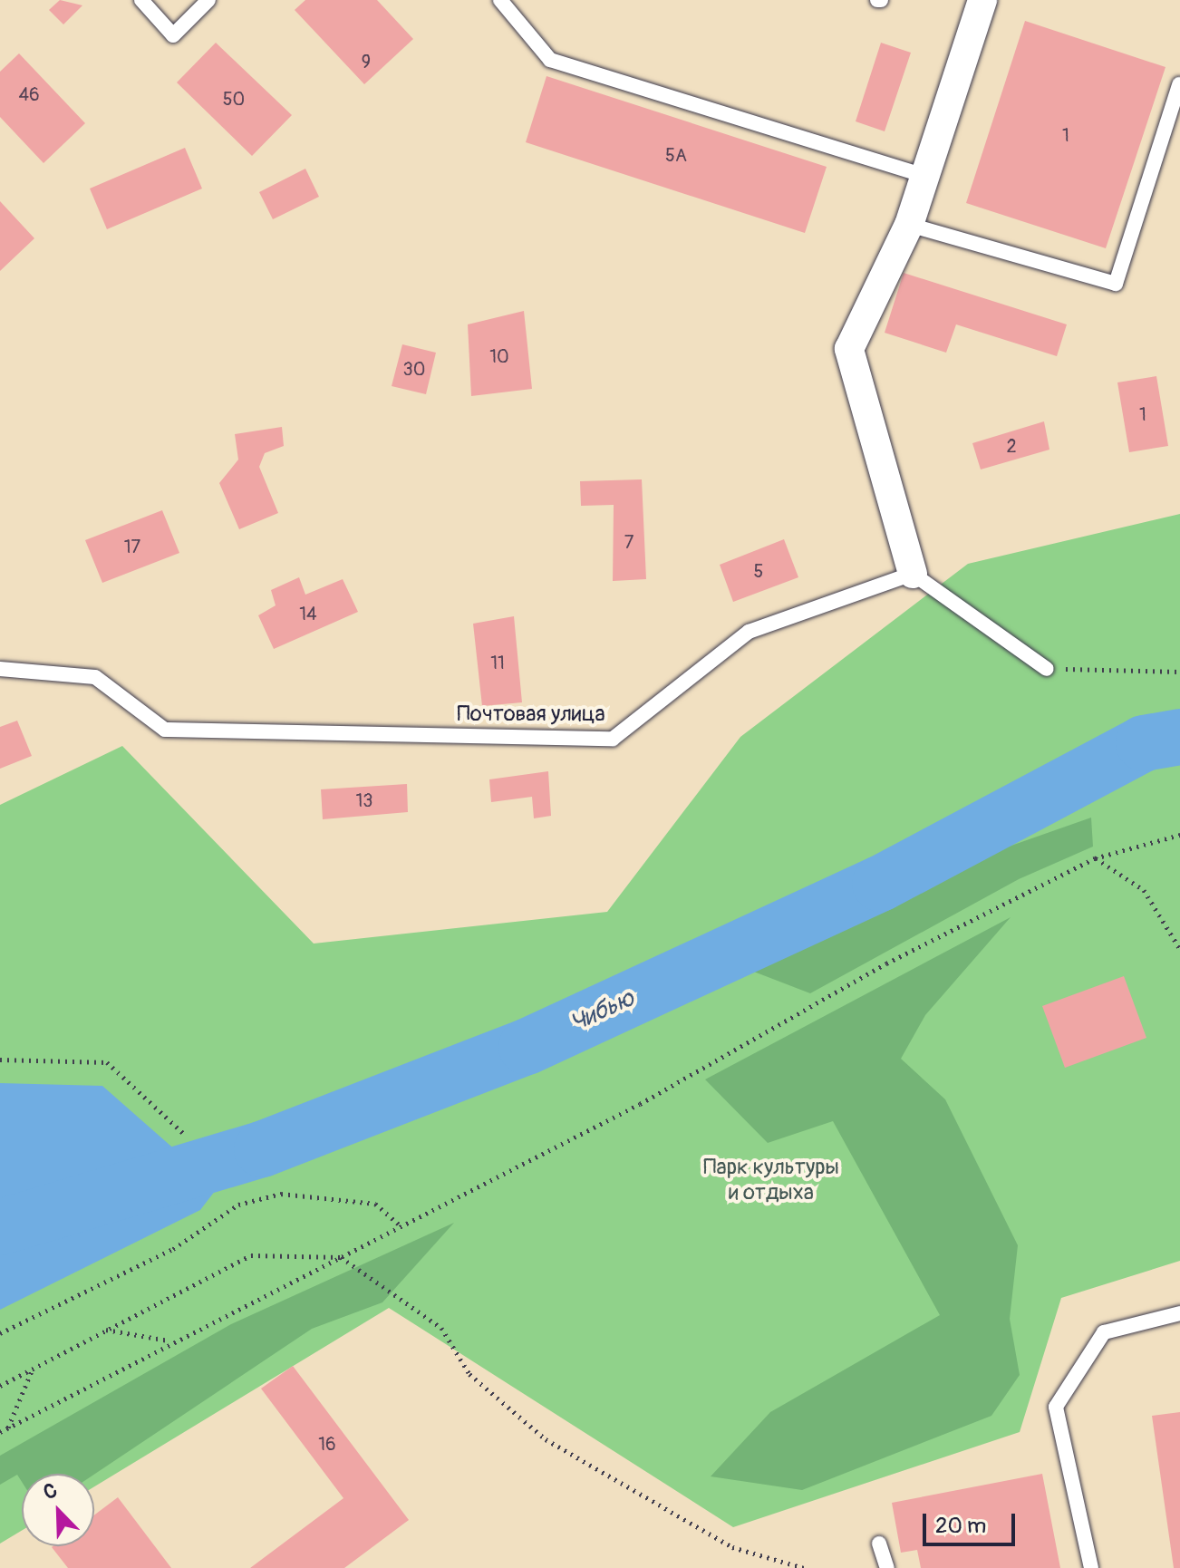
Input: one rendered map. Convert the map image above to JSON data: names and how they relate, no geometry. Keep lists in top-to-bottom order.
{
  "streets": {
    "lane": ["Почтовая улица"]
  },
  "water": ["Чибью"],
  "parks": ["Парк культуры и отдыха"],
  "house_numbers": [
    "9",
    "46",
    "50",
    "1",
    "5А",
    "10",
    "30",
    "1",
    "2",
    "7",
    "17",
    "5",
    "14",
    "11",
    "13",
    "16"
  ],
  "scale_bar": "20 m",
  "north": "top left"
}
